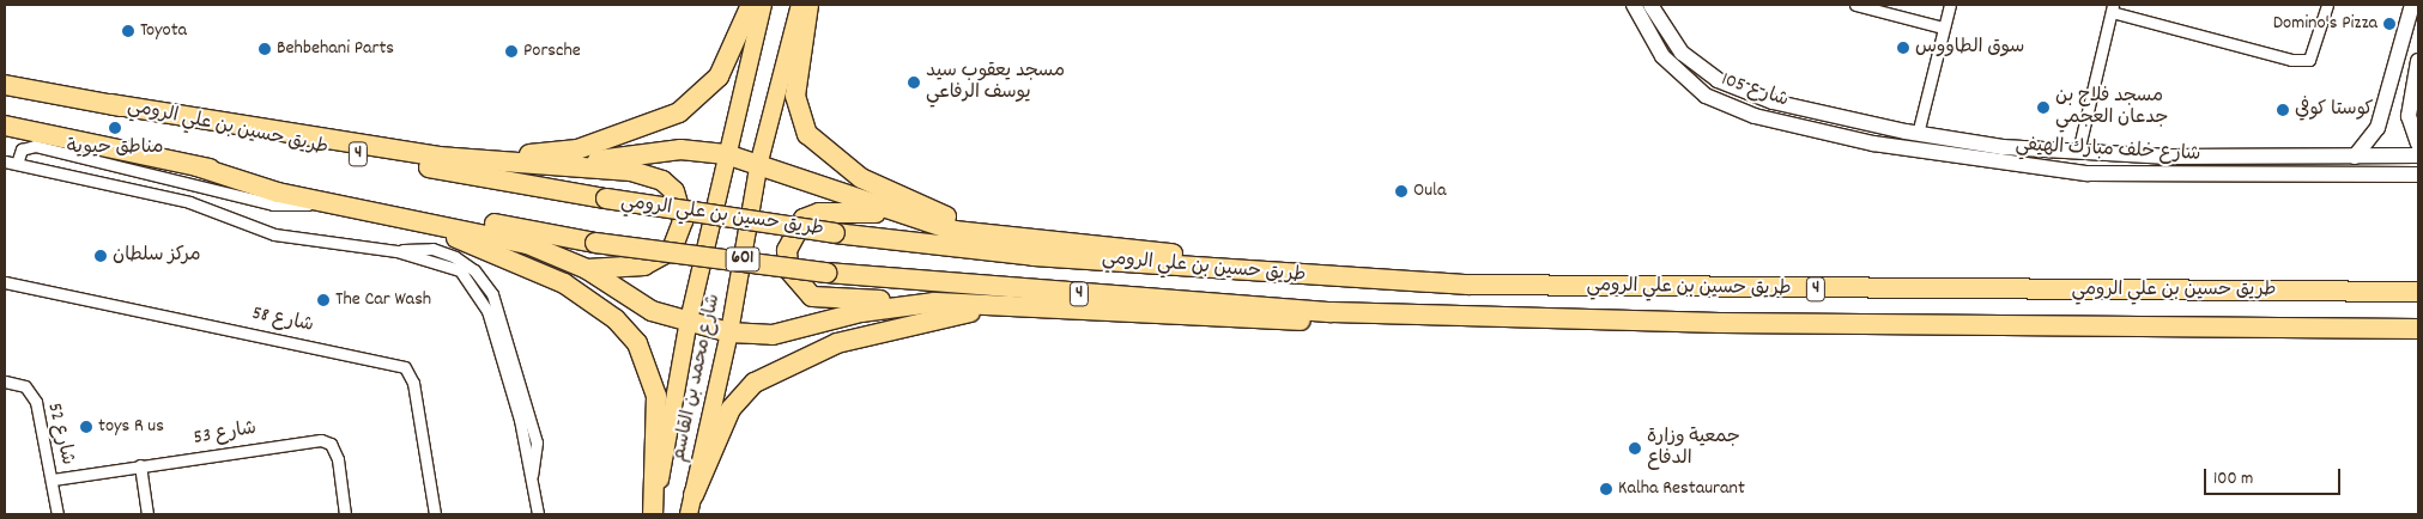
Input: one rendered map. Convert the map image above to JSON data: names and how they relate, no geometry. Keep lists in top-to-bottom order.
{
  "streets": {
    "highway": ["طريق حسين بن علي الرومي", "4"],
    "main road": ["601", "شارع محمد بن القاسم"],
    "street": [
      "شارع 105",
      "شارع خلف مبارك الهيفي",
      "شارع 58",
      "شارع 52",
      "شارع 53"
    ]
  },
  "crossings": [
    ["شارع 105", "شارع خلف مبارك الهيفي"],
    ["شارع 52", "شارع 53"]
  ],
  "places": [
    "Domino's Pizza",
    "Toyota",
    "سوق الطاووس",
    "Behbehani Parts",
    "Porsche",
    "مسجد يعقوب سيد يوسف الرفاعي",
    "مسجد فلاح بن جدعان العجمي",
    "كوستا كوفي",
    "مناطق حيوية",
    "Oula",
    "مركز سلطان",
    "The Car Wash",
    "toys R us",
    "جمعية وزارة الدفاع",
    "Kalha Restaurant"
  ],
  "scale_bar": "100 m"
}
